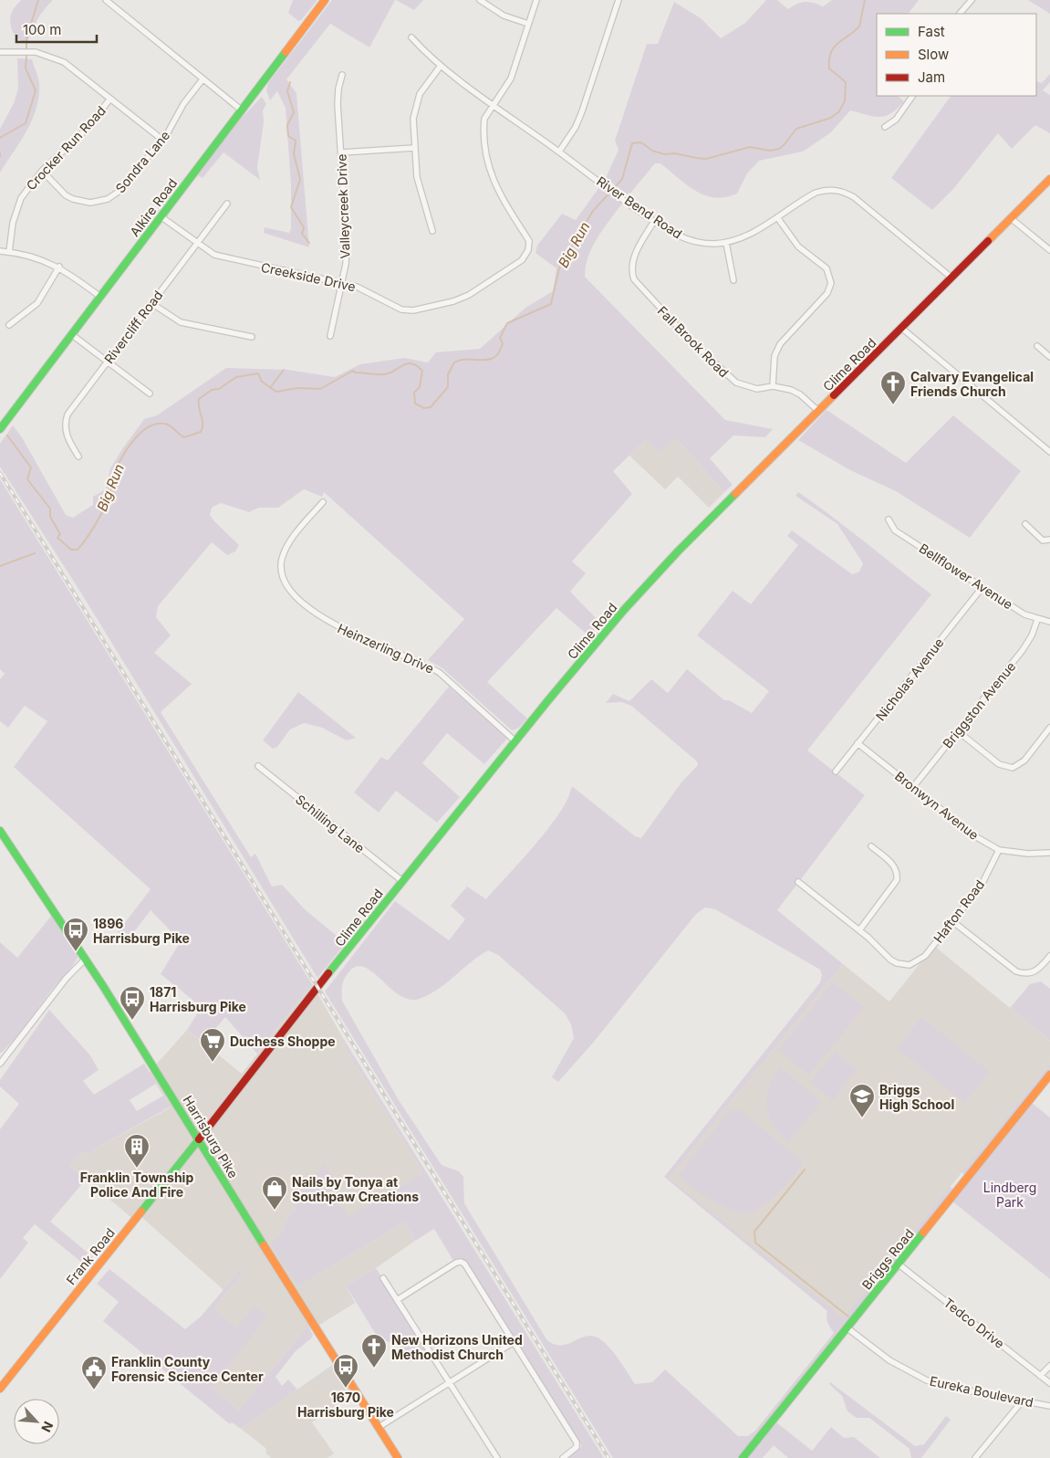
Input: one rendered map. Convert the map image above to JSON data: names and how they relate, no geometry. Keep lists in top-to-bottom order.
{
  "streets": {
    "main road": [
      "Alkire Road",
      "Clime Road",
      "Harrisburg Pike",
      "Frank Road",
      "Briggs Road"
    ],
    "street": [
      "Crocker Run Road",
      "Sondra Lane",
      "Valleycreek Drive",
      "River Bend Road",
      "Creekside Drive",
      "Rivercliff Road",
      "Fall Brook Road",
      "Bellflower Avenue",
      "Heinzerling Drive",
      "Nicholas Avenue",
      "Briggston Avenue",
      "Bronwyn Avenue",
      "Schilling Lane",
      "Hafton Road",
      "Tedco Drive",
      "Eureka Boulevard"
    ]
  },
  "crossings": [
    ["Crocker Run Road", "Sondra Lane"],
    ["Valleycreek Drive", "Creekside Drive"],
    ["Alkire Road", "Creekside Drive"],
    ["River Bend Road", "Creekside Drive"],
    ["River Bend Road", "Fall Brook Road"],
    ["River Bend Road", "Clime Road"],
    ["Creekside Drive", "Rivercliff Road"],
    ["Fall Brook Road", "Clime Road"],
    ["Clime Road", "Heinzerling Drive"],
    ["Clime Road", "Schilling Lane"],
    ["Clime Road", "Harrisburg Pike"],
    ["Clime Road", "Frank Road"],
    ["Bellflower Avenue", "Nicholas Avenue"],
    ["Bellflower Avenue", "Briggston Avenue"],
    ["Nicholas Avenue", "Bronwyn Avenue"],
    ["Briggston Avenue", "Bronwyn Avenue"],
    ["Bronwyn Avenue", "Hafton Road"],
    ["Harrisburg Pike", "Frank Road"],
    ["Briggs Road", "Tedco Drive"],
    ["Briggs Road", "Eureka Boulevard"]
  ],
  "water": ["Big Run"],
  "parks": ["Lindberg Park"],
  "places": {
    "church": ["Calvary Evangelical Friends Church", "New Horizons United Methodist Church"],
    "bus stop": ["1896 Harrisburg Pike", "1871 Harrisburg Pike", "1670 Harrisburg Pike"],
    "supermarket": ["Duchess Shoppe"],
    "school or university": ["Briggs High School"],
    "building": ["Franklin Township Police And Fire"],
    "shop": ["Nails by Tonya at Southpaw Creations"],
    "public building": ["Franklin County Forensic Science Center"]
  },
  "legend": ["Fast", "Slow", "Jam"],
  "scale_bar": "100 m",
  "north": "bottom right"
}
